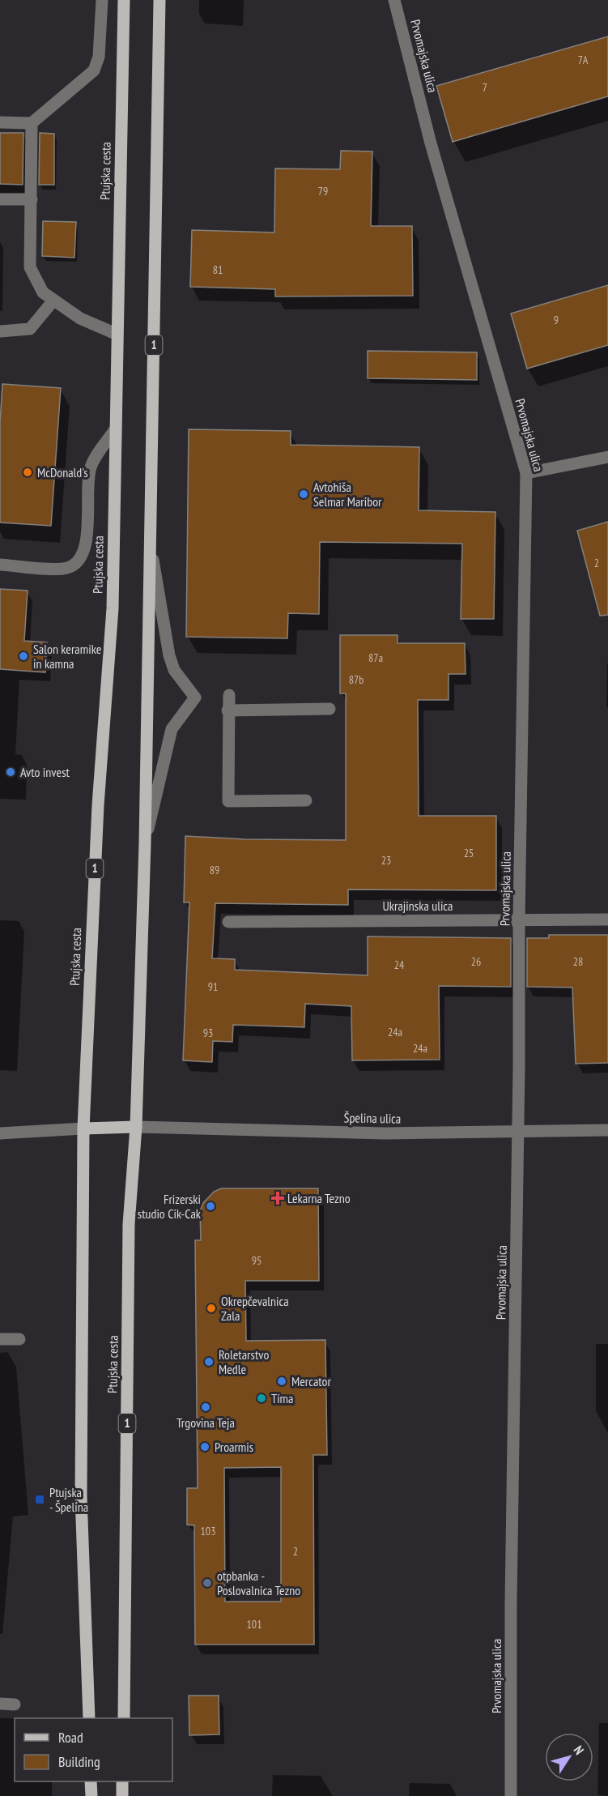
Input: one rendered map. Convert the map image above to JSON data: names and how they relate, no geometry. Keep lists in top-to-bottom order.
{
  "streets": {
    "main road": ["Ptujska cesta", "1"],
    "street": ["Prvomajska ulica", "Ukrajinska ulica", "Špelina ulica"]
  },
  "crossings": [
    ["Prvomajska ulica", "Ukrajinska ulica"],
    ["Prvomajska ulica", "Špelina ulica"],
    ["Ptujska cesta", "Špelina ulica"]
  ],
  "places": {
    "other": [
      "McDonald's",
      "Avtohiša Selmar Maribor",
      "Salon keramike in kamna",
      "Avto invest",
      "Frizerski studio Cik-Cak",
      "Okrepčevalnica Zala",
      "Roletarstvo Medle",
      "Mercator",
      "Tima",
      "Trgovina Teja",
      "Proarmis",
      "otpbanka - Poslovalnica Tezno"
    ],
    "health": ["Lekarna Tezno"],
    "transit": ["Ptujska - Špelina"]
  },
  "house_numbers": [
    "7A",
    "7",
    "79",
    "81",
    "9",
    "2",
    "87a",
    "87b",
    "25",
    "23",
    "89",
    "26",
    "28",
    "24",
    "91",
    "24a",
    "93",
    "24a",
    "95",
    "103",
    "2",
    "101"
  ],
  "legend": ["Road", "Building"],
  "north": "top right"
}
